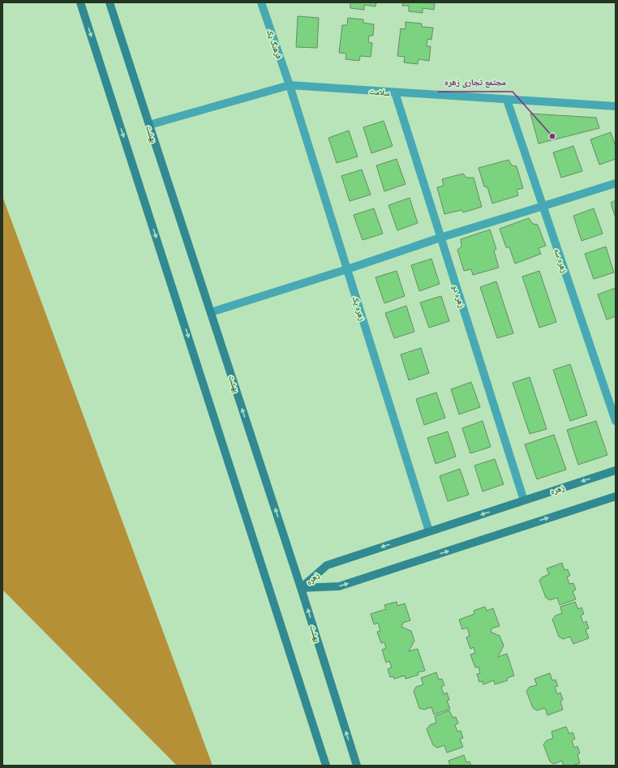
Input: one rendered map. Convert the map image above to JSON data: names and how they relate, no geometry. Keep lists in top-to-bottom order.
{
  "streets": {
    "main road": ["بهشت", "زهره"],
    "street": [
      "فرهنگ یک",
      "سلامت",
      "زهره سه",
      "زهره دو",
      "زهره یک"
    ]
  },
  "crossings": [
    ["فرهنگ یک", "سلامت"],
    ["فرهنگ یک", "زهره یک"],
    ["سلامت", "بهشت"],
    ["سلامت", "زهره سه"],
    ["سلامت", "زهره دو"],
    ["سلامت", "زهره یک"],
    ["بهشت", "زهره"],
    ["زهره دو", "زهره"],
    ["زهره یک", "زهره"]
  ],
  "places": ["مجتمع تجاری زهره"]
}
